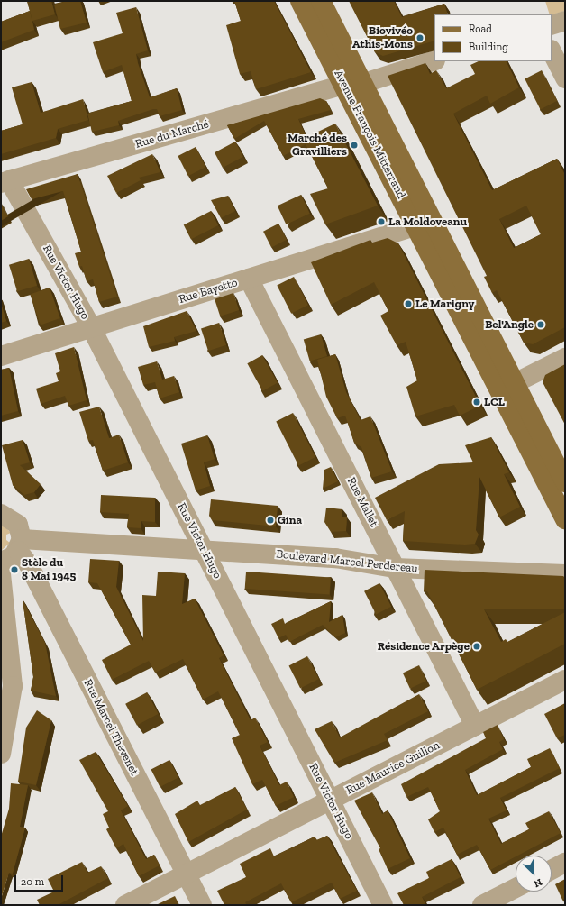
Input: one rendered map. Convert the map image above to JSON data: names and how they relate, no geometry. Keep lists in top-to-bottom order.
{
  "streets": {
    "main road": ["Avenue François Mitterrand"],
    "street": [
      "Rue du Marché",
      "Rue Victor Hugo",
      "Rue Bayetto",
      "Rue Mallet",
      "Boulevard Marcel Perdereau",
      "Rue Marcel Thevenet",
      "Rue Maurice Guillon"
    ]
  },
  "crossings": [
    ["Rue du Marché", "Avenue François Mitterrand"],
    ["Rue du Marché", "Rue Victor Hugo"],
    ["Avenue François Mitterrand", "Rue Bayetto"],
    ["Rue Victor Hugo", "Rue Bayetto"],
    ["Rue Victor Hugo", "Boulevard Marcel Perdereau"],
    ["Rue Victor Hugo", "Rue Maurice Guillon"],
    ["Rue Bayetto", "Rue Mallet"],
    ["Rue Mallet", "Boulevard Marcel Perdereau"],
    ["Rue Mallet", "Rue Maurice Guillon"],
    ["Boulevard Marcel Perdereau", "Rue Marcel Thevenet"],
    ["Rue Marcel Thevenet", "Rue Maurice Guillon"]
  ],
  "places": [
    "Biovivéo Athis-Mons",
    "Marché des Gravilliers",
    "La Moldoveanu",
    "Le Marigny",
    "Bel'Angle",
    "LCL",
    "Gina",
    "Stèle du 8 Mai 1945",
    "Résidence Arpège"
  ],
  "legend": ["Road", "Building"],
  "scale_bar": "20 m",
  "north": "bottom right"
}
